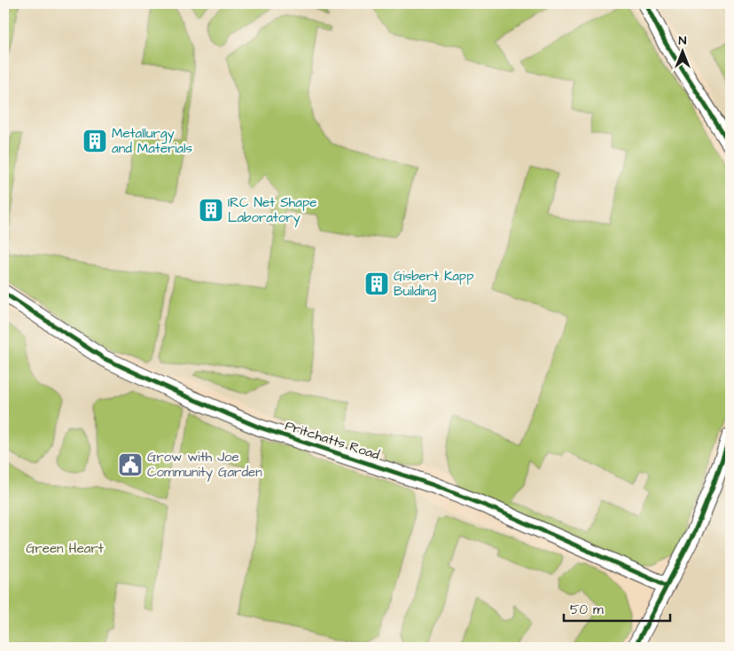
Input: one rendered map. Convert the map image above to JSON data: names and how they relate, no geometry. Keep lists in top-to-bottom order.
{
  "streets": {
    "street": ["Pritchatts Road"]
  },
  "parks": ["Green Heart"],
  "places": {
    "building": ["Metallurgy and Materials", "IRC Net Shape Laboratory", "Gisbert Kapp Building"],
    "public building": ["Grow with Joe Community Garden"]
  },
  "scale_bar": "50 m",
  "north": "top"
}
